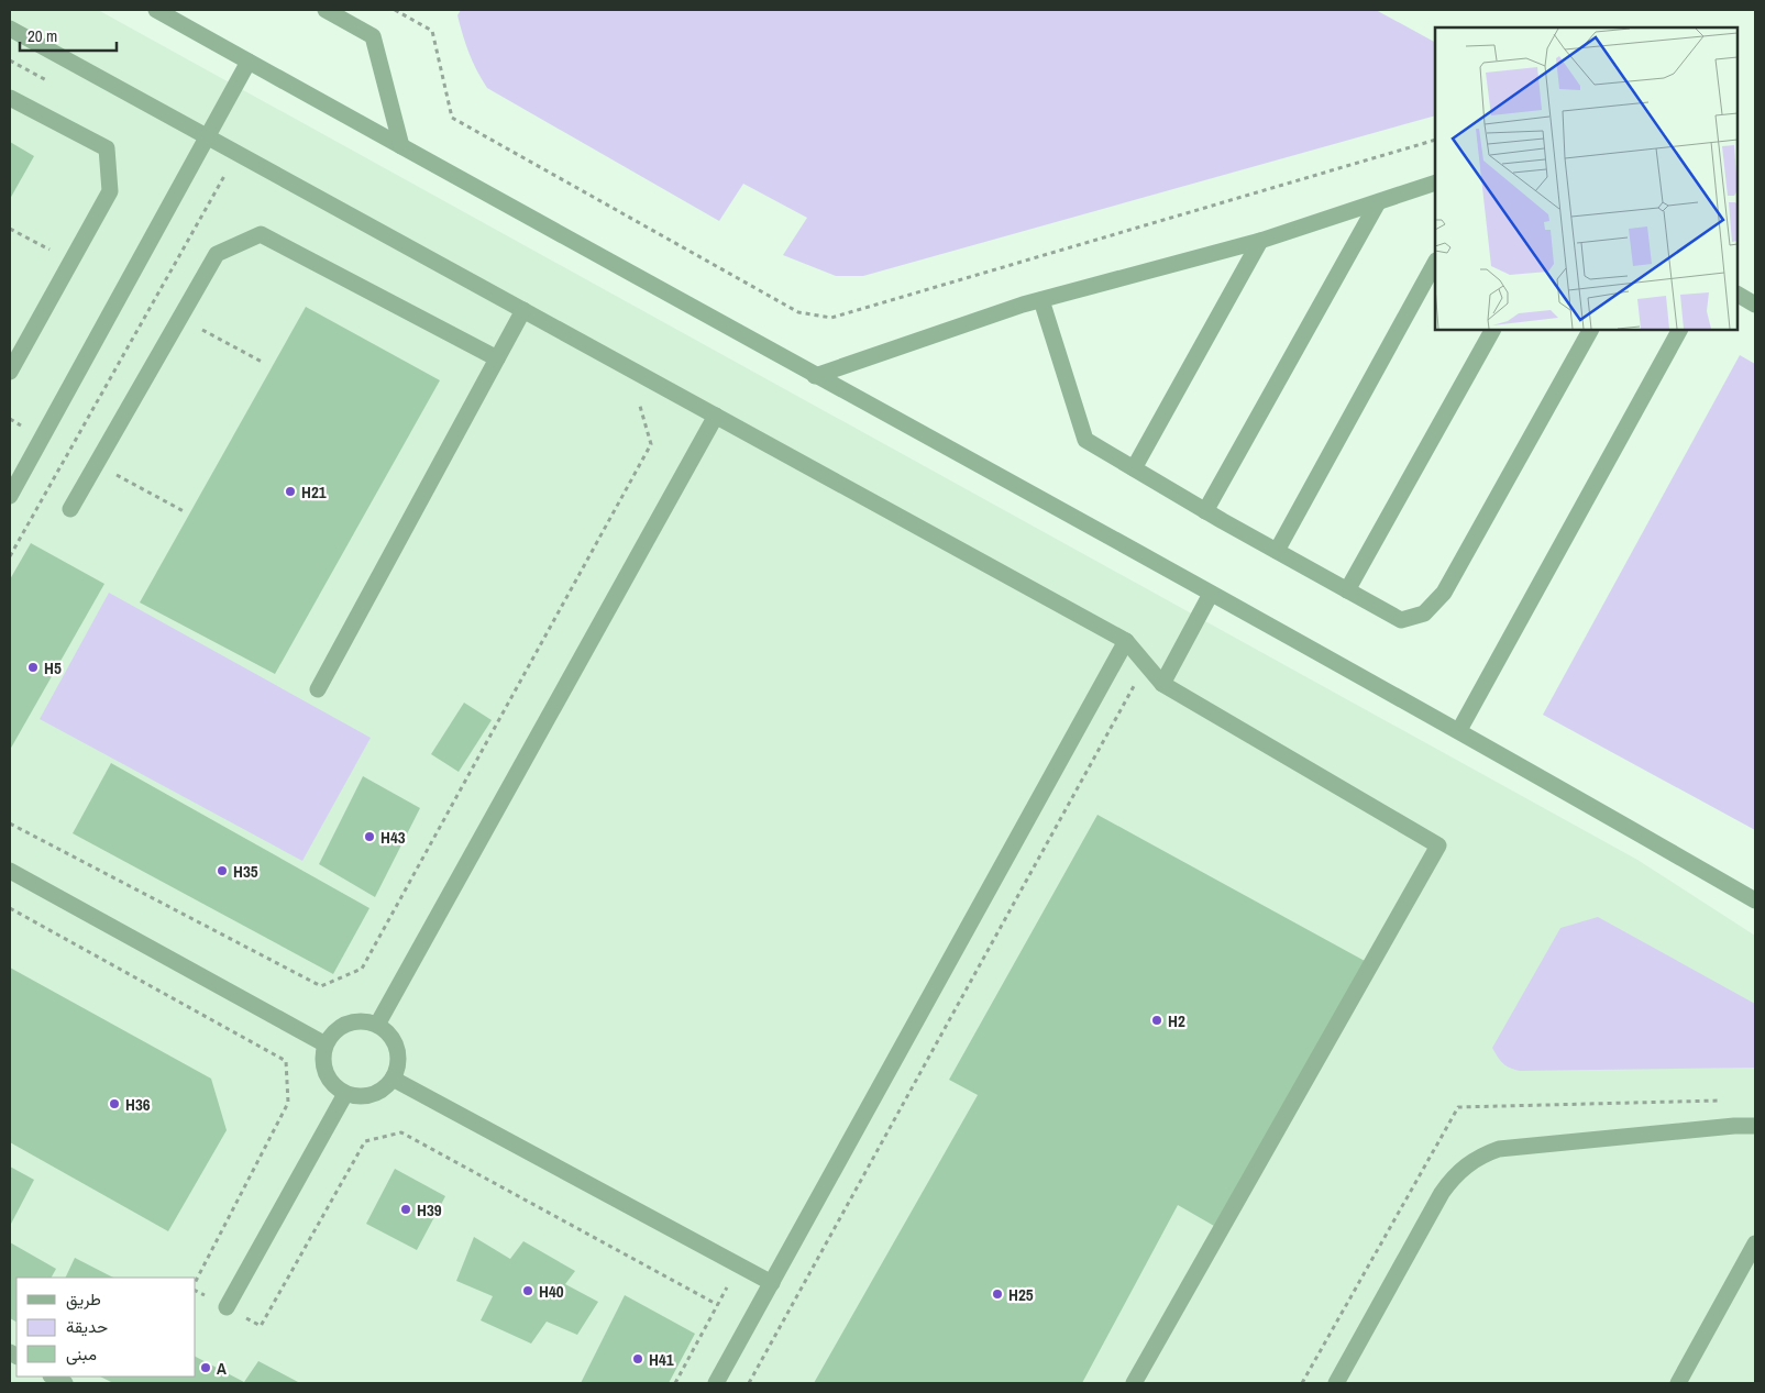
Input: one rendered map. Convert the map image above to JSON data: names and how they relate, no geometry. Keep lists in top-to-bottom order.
{
  "places": [
    "H21",
    "H5",
    "H43",
    "H35",
    "H2",
    "H36",
    "H39",
    "H40",
    "H25",
    "H41",
    "A"
  ],
  "legend": ["طريق", "حديقة", "مبنى"],
  "scale_bar": "20 m"
}
